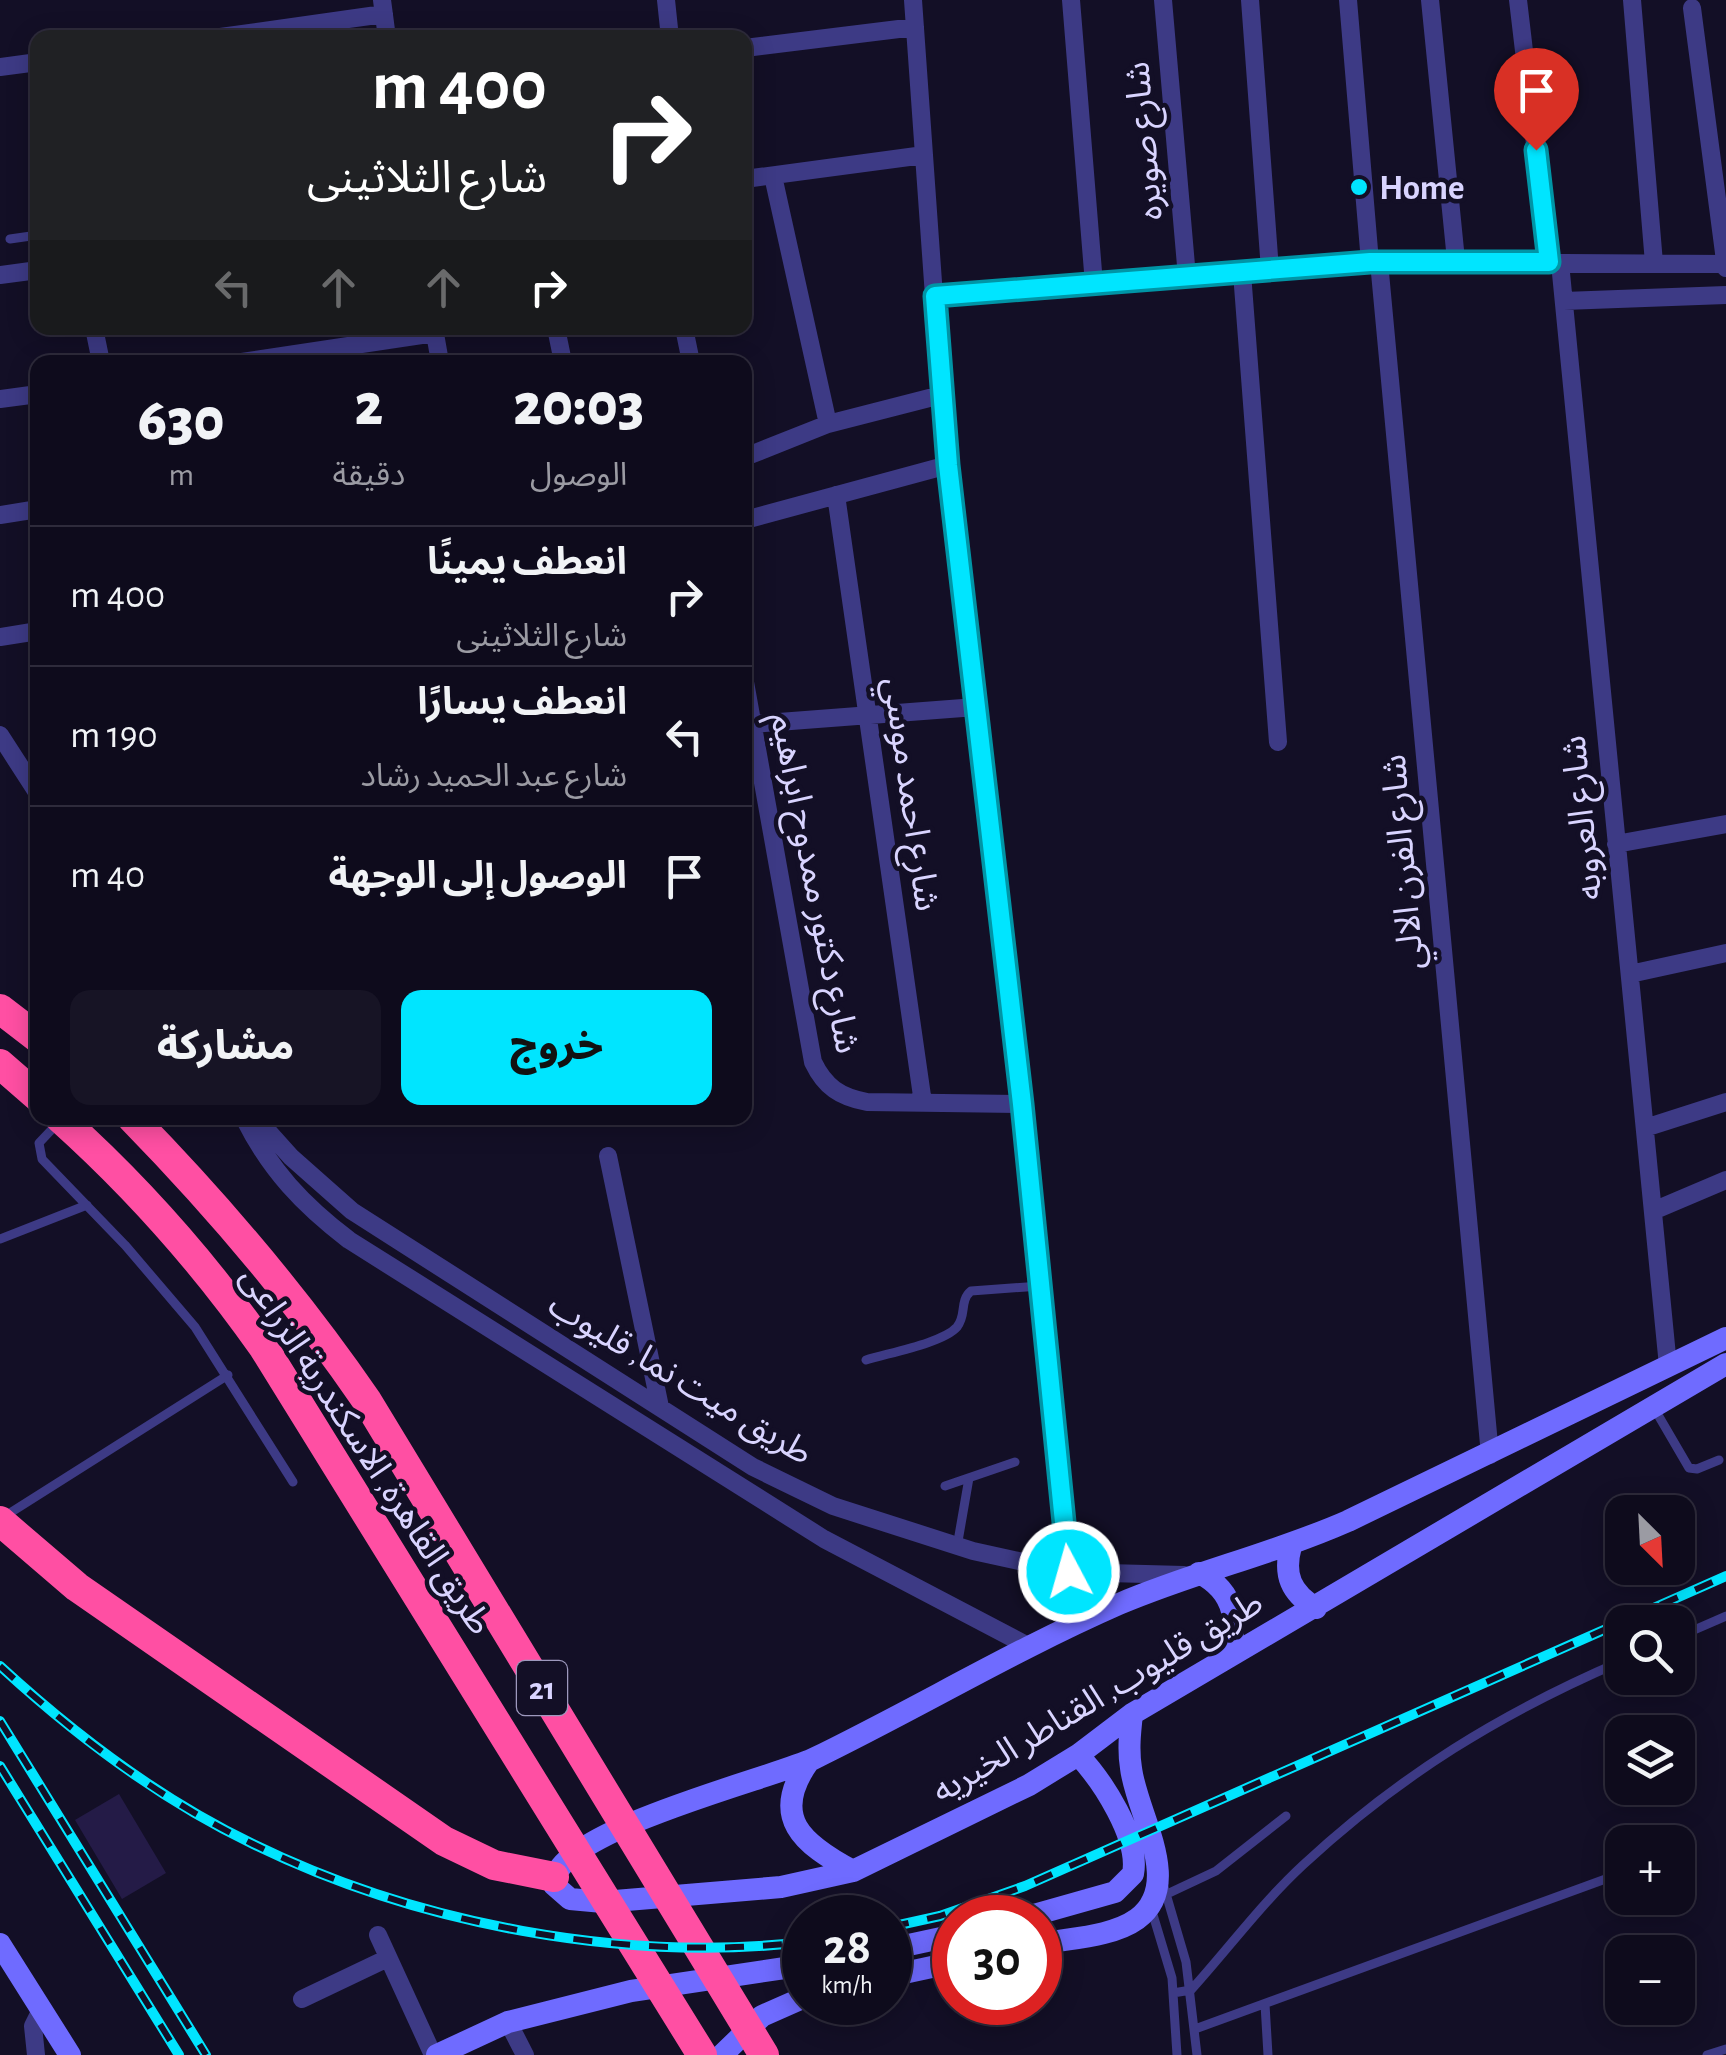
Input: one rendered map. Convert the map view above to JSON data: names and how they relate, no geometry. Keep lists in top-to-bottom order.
{
  "streets": {
    "highway": ["طريق القاهرة, الاسكندرية الزراعى", "21"],
    "main road": ["طريق قليوب, القناطر الخيريه"],
    "street": [
      "شارع صويره",
      "شارع احمد موسي",
      "شارع العروبه",
      "شارع الفرن الالي",
      "شارع دكتور ممدوح ابراهيم",
      "طريق ميت نما, قليوب"
    ]
  },
  "crossings": [
    ["شارع احمد موسي", "شارع دكتور ممدوح ابراهيم"],
    ["شارع العروبه", "طريق قليوب, القناطر الخيريه"],
    ["شارع الفرن الالي", "طريق قليوب, القناطر الخيريه"],
    ["طريق ميت نما, قليوب", "طريق قليوب, القناطر الخيريه"]
  ],
  "places": ["Home"],
  "north": "bottom right",
  "page": {
    "turn": ["400 m", "شارع الثلاثينى"],
    "eta": [
      "20:03",
      "الوصول",
      "2",
      "دقيقة",
      "630",
      "m"
    ],
    "list": [
      {
        "name": "انعطف يمينًا",
        "note": "شارع الثلاثينى",
        "value": "400 m"
      },
      {
        "name": "انعطف يسارًا",
        "note": "شارع عبد الحميد رشاد",
        "value": "190 m"
      },
      {
        "name": "الوصول إلى الوجهة",
        "value": "40 m"
      }
    ],
    "buttons": ["خروج", "مشاركة"],
    "map_buttons": ["+", "−"],
    "speed": "28 km/h",
    "limit": "30"
  }
}
